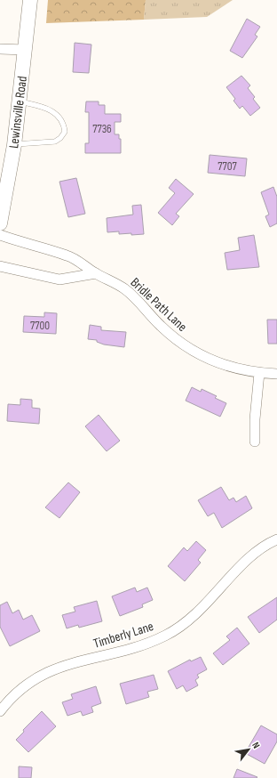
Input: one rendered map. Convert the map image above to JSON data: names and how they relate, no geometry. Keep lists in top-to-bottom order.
{
  "streets": {
    "main road": ["Lewinsville Road"],
    "street": ["Bridle Path Lane", "Timberly Lane"]
  },
  "house_numbers": ["7736", "7707", "7700"],
  "north": "top right"
}
